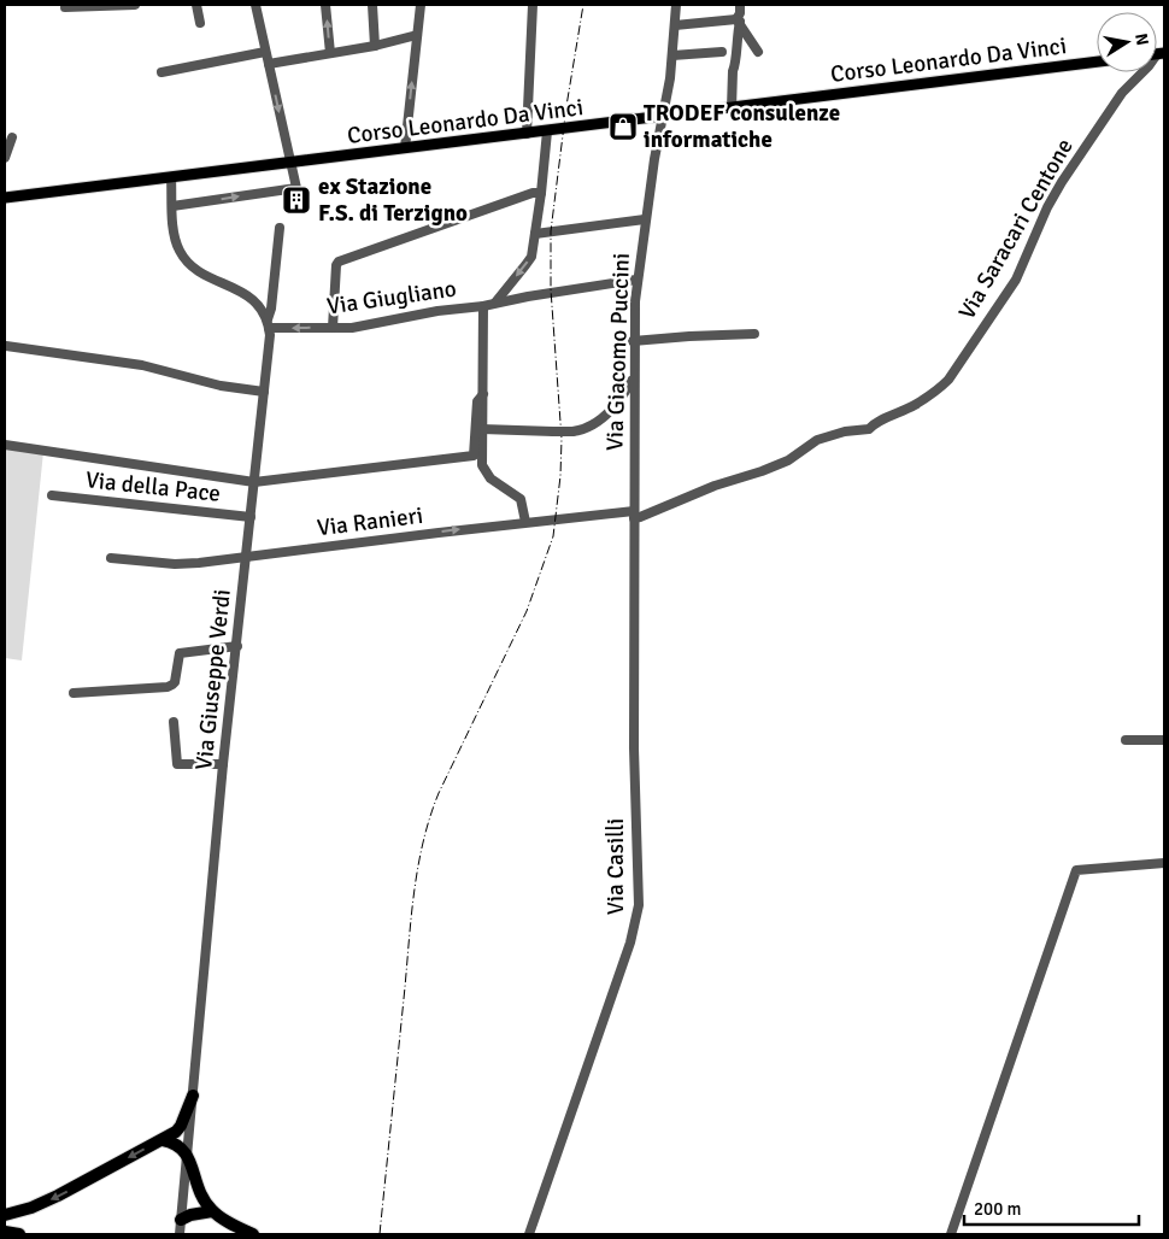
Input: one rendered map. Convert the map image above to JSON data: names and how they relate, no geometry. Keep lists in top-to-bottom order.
{
  "streets": {
    "main road": ["Corso Leonardo Da Vinci"],
    "street": [
      "Via Saracari Centone",
      "Via Giugliano",
      "Via Giacomo Puccini",
      "Via della Pace",
      "Via Ranieri",
      "Via Giuseppe Verdi",
      "Via Casilli"
    ]
  },
  "crossings": [
    ["Corso Leonardo Da Vinci", "Via Giacomo Puccini"],
    ["Via Saracari Centone", "Via Giacomo Puccini"],
    ["Via Saracari Centone", "Via Ranieri"],
    ["Via Saracari Centone", "Via Casilli"],
    ["Via Giugliano", "Via Giacomo Puccini"],
    ["Via Giugliano", "Via Giuseppe Verdi"],
    ["Via Giacomo Puccini", "Via Ranieri"],
    ["Via Giacomo Puccini", "Via Casilli"],
    ["Via della Pace", "Via Giuseppe Verdi"],
    ["Via Ranieri", "Via Giuseppe Verdi"],
    ["Via Ranieri", "Via Casilli"]
  ],
  "one_way": ["Via Ranieri"],
  "places": {
    "shop": ["TRODEF consulenze informatiche"],
    "building": ["ex Stazione F.S. di Terzigno"]
  },
  "scale_bar": "200 m",
  "north": "right"
}
